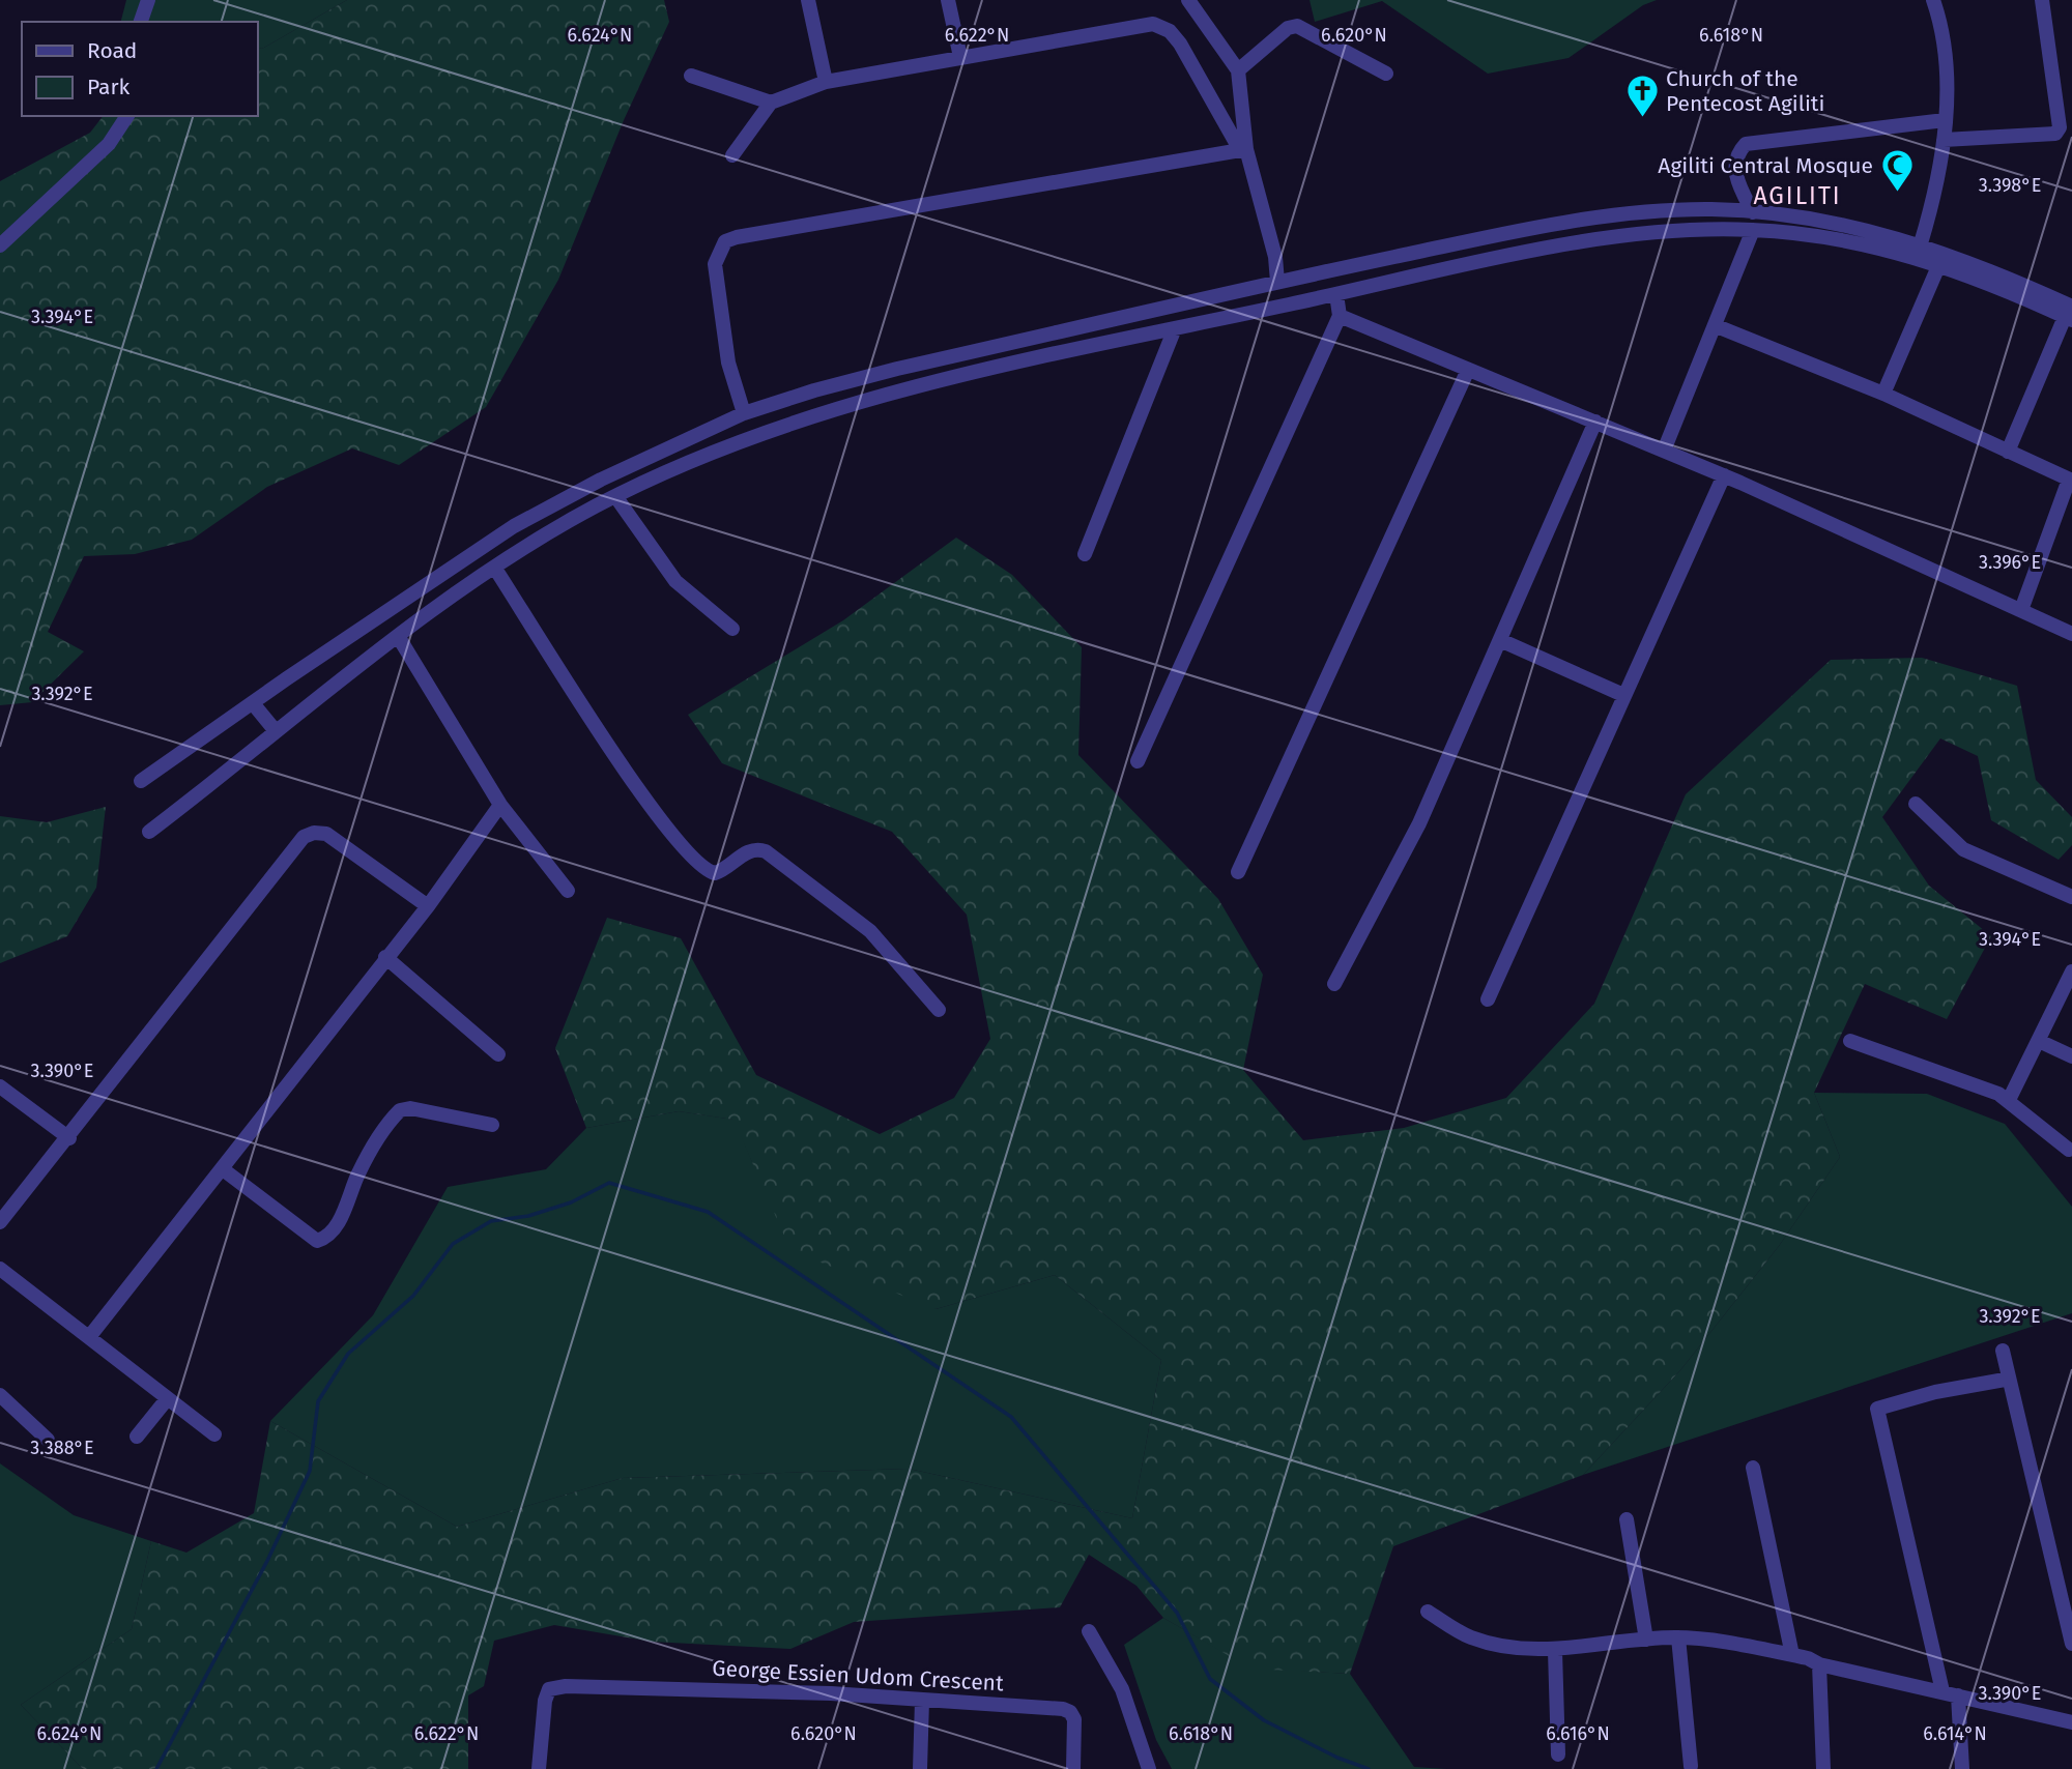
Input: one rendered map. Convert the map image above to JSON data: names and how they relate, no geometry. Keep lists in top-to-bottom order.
{
  "streets": {
    "street": ["George Essien Udom Crescent"]
  },
  "districts": ["AGILITI"],
  "places": {
    "church": ["Church of the Pentecost Agiliti"],
    "mosque": ["Agiliti Central Mosque"]
  },
  "legend": ["Road", "Park"],
  "coordinates": [
    "6.624°N",
    "6.622°N",
    "6.620°N",
    "6.618°N",
    "3.398°E",
    "3.394°E",
    "3.396°E",
    "3.392°E",
    "3.390°E",
    "3.388°E",
    "6.616°N",
    "6.614°N"
  ]
}
